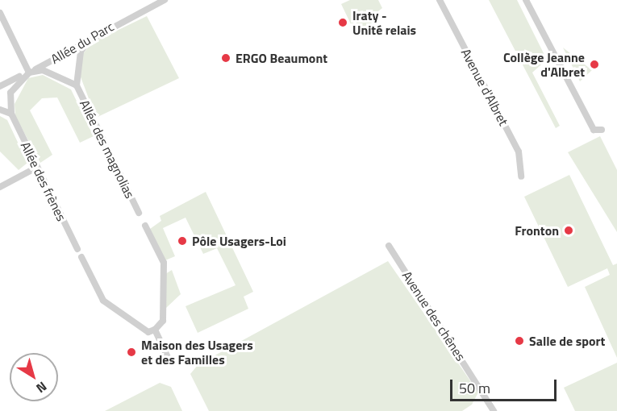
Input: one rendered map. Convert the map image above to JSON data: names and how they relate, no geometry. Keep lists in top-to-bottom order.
{
  "streets": {
    "lane": [
      "Allée du Parc",
      "Avenue d'Albret",
      "Allée des magnolias",
      "Allée des frènes",
      "Avenue des chênes"
    ]
  },
  "places": [
    "Iraty - Unité relais",
    "ERGO Beaumont",
    "Collège Jeanne d'Albret",
    "Fronton",
    "Pôle Usagers-Loi",
    "Salle de sport",
    "Maison des Usagers et des Familles"
  ],
  "scale_bar": "50 m",
  "north": "bottom right"
}
